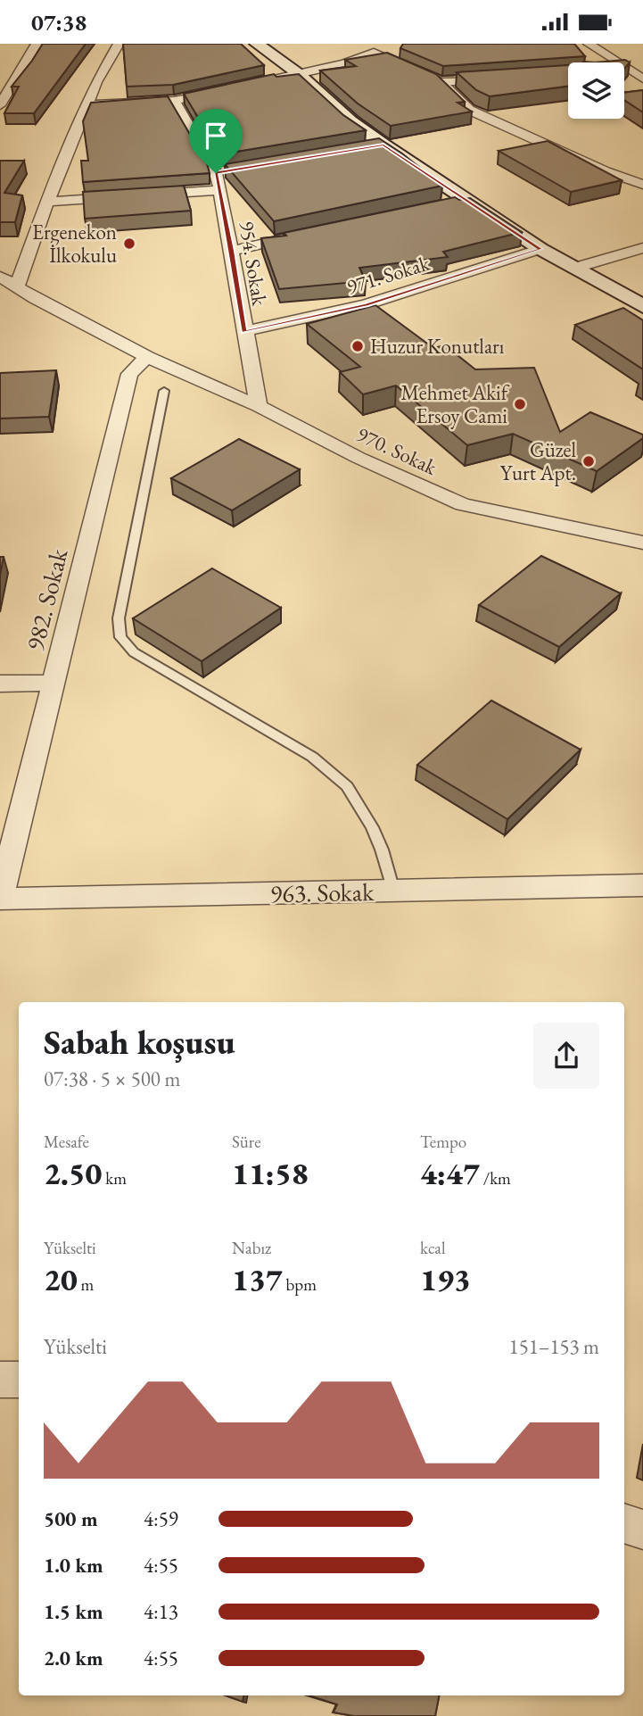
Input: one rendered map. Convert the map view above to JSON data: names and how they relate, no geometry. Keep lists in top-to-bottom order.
{
  "streets": {
    "street": [
      "954. Sokak",
      "971. Sokak",
      "970. Sokak",
      "982. Sokak",
      "963. Sokak"
    ]
  },
  "crossings": [
    ["954. Sokak", "971. Sokak"],
    ["954. Sokak", "970. Sokak"],
    ["970. Sokak", "982. Sokak"],
    ["982. Sokak", "963. Sokak"]
  ],
  "places": [
    "Ergenekon İlkokulu",
    "Huzur Konutları",
    "Mehmet Akif Ersoy Cami",
    "Güzel Yurt Apt."
  ],
  "page": {
    "status": "07:38",
    "heading": ["Sabah koşusu", "07:38 · 5 × 500 m"],
    "stats": [
      ["Mesafe", "2.50 km"],
      ["Süre", "11:58"],
      ["Tempo", "4:47 /km"],
      ["Yükselti", "20 m"],
      ["Nabız", "137 bpm"],
      ["kcal", "193"]
    ],
    "chart": ["Yükselti", "151–153 m"],
    "list": [
      {
        "name": "500 m",
        "note": "4:59"
      },
      {
        "name": "1.0 km",
        "note": "4:55"
      },
      {
        "name": "1.5 km",
        "note": "4:13"
      },
      {
        "name": "2.0 km",
        "note": "4:55"
      }
    ]
  }
}
